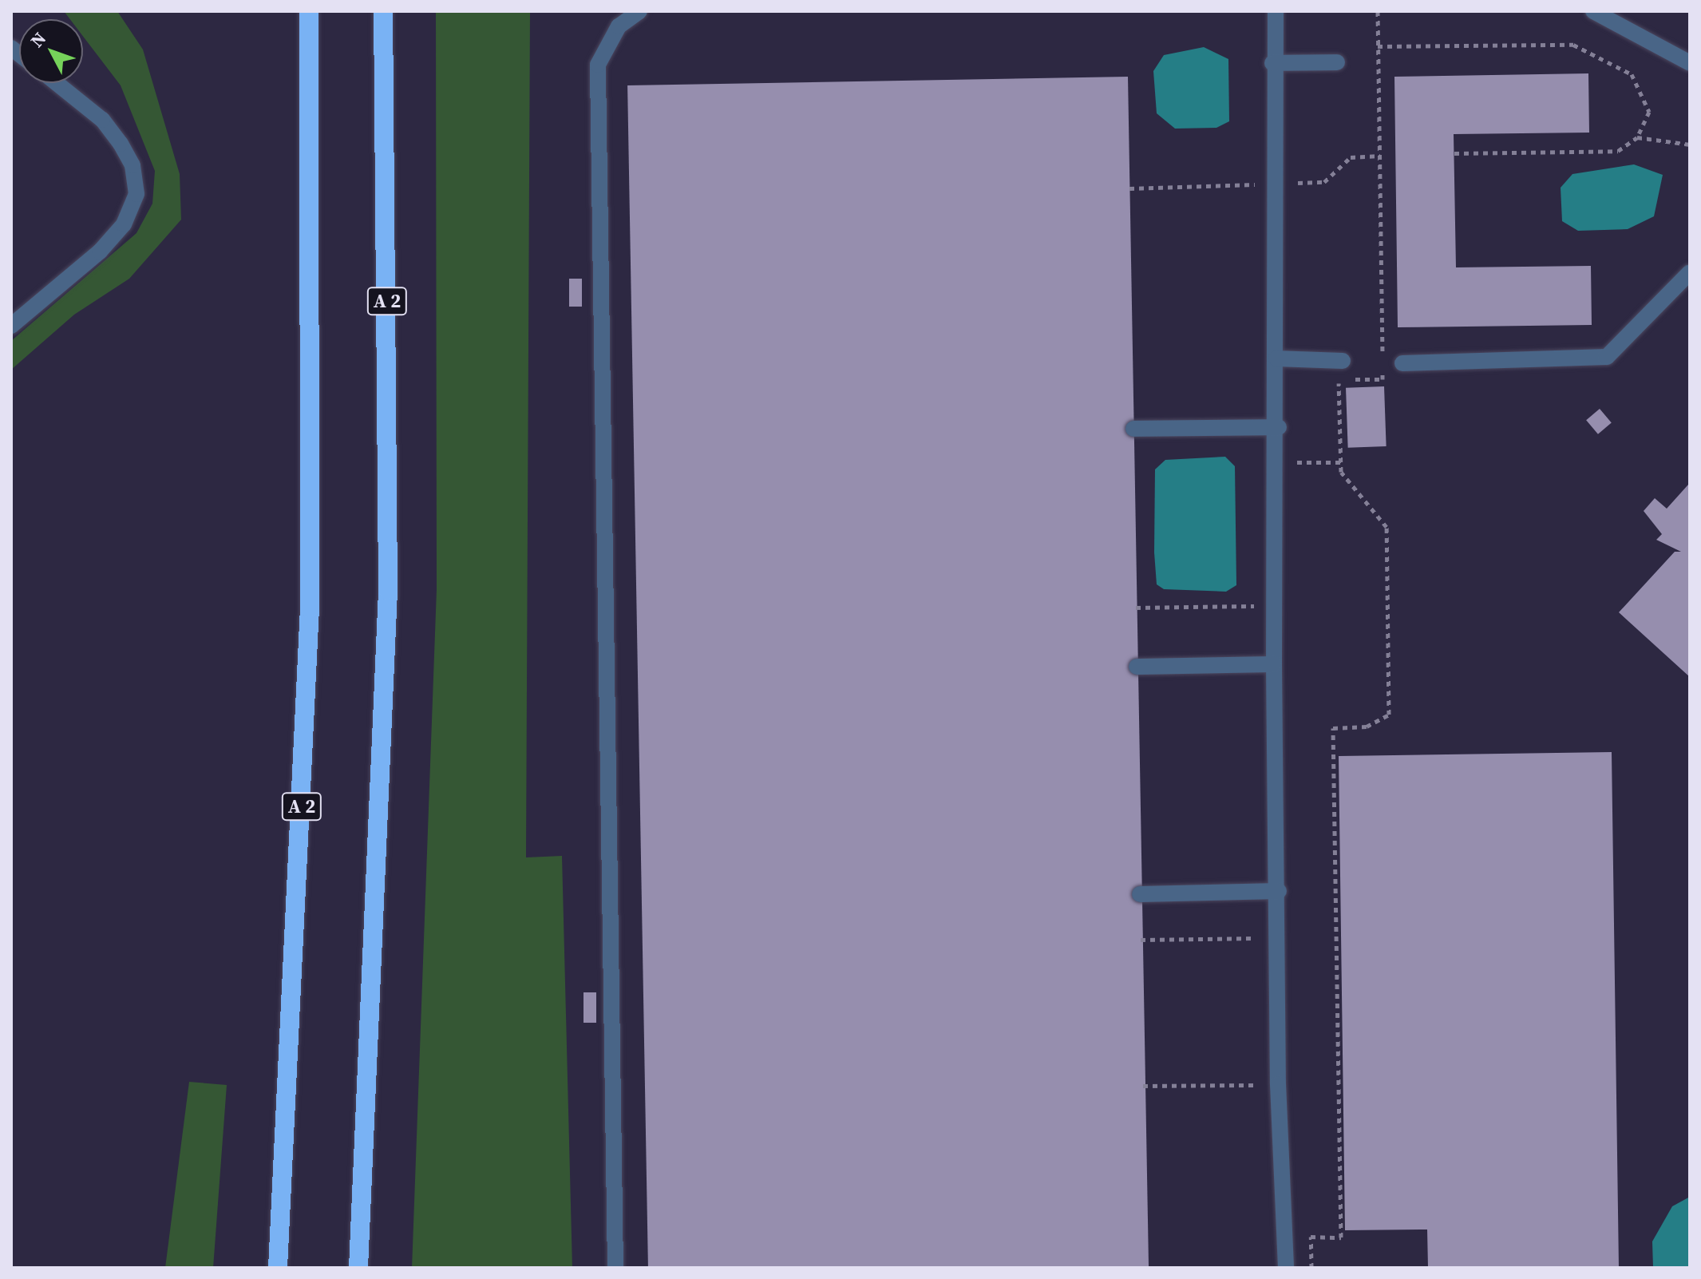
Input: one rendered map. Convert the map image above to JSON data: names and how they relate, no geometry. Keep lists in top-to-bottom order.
{
  "streets": {
    "highway": ["A 2"]
  },
  "north": "top left"
}
